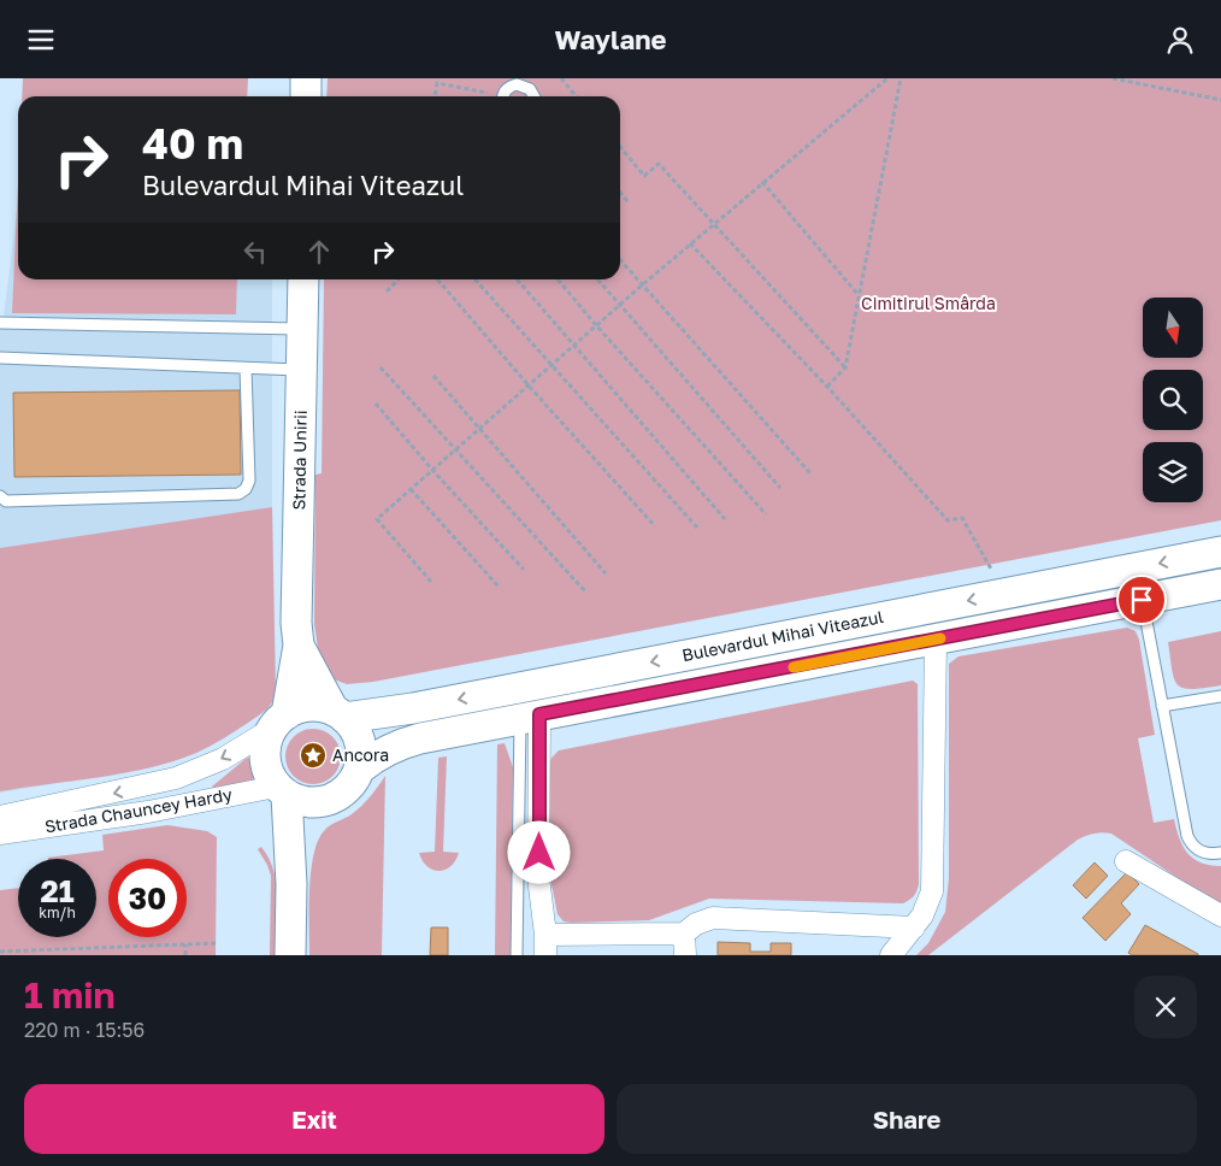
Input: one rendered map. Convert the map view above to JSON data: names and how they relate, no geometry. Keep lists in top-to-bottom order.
{
  "streets": {
    "main road": ["Strada Unirii", "Bulevardul Mihai Viteazul"],
    "street": ["Strada Chauncey Hardy"]
  },
  "crossings": [
    ["Strada Unirii", "Bulevardul Mihai Viteazul"],
    ["Strada Unirii", "Strada Chauncey Hardy"],
    ["Bulevardul Mihai Viteazul", "Strada Chauncey Hardy"]
  ],
  "parks": ["Cimitirul Smârda"],
  "places": {
    "place": ["Ancora"]
  },
  "north": "bottom",
  "page": {
    "header": "Waylane",
    "turn": ["40 m", "Bulevardul Mihai Viteazul"],
    "speed": "21 km/h",
    "limit": "30",
    "heading": ["1 min", "220 m · 15:56"],
    "buttons": ["Exit", "Share"]
  }
}
